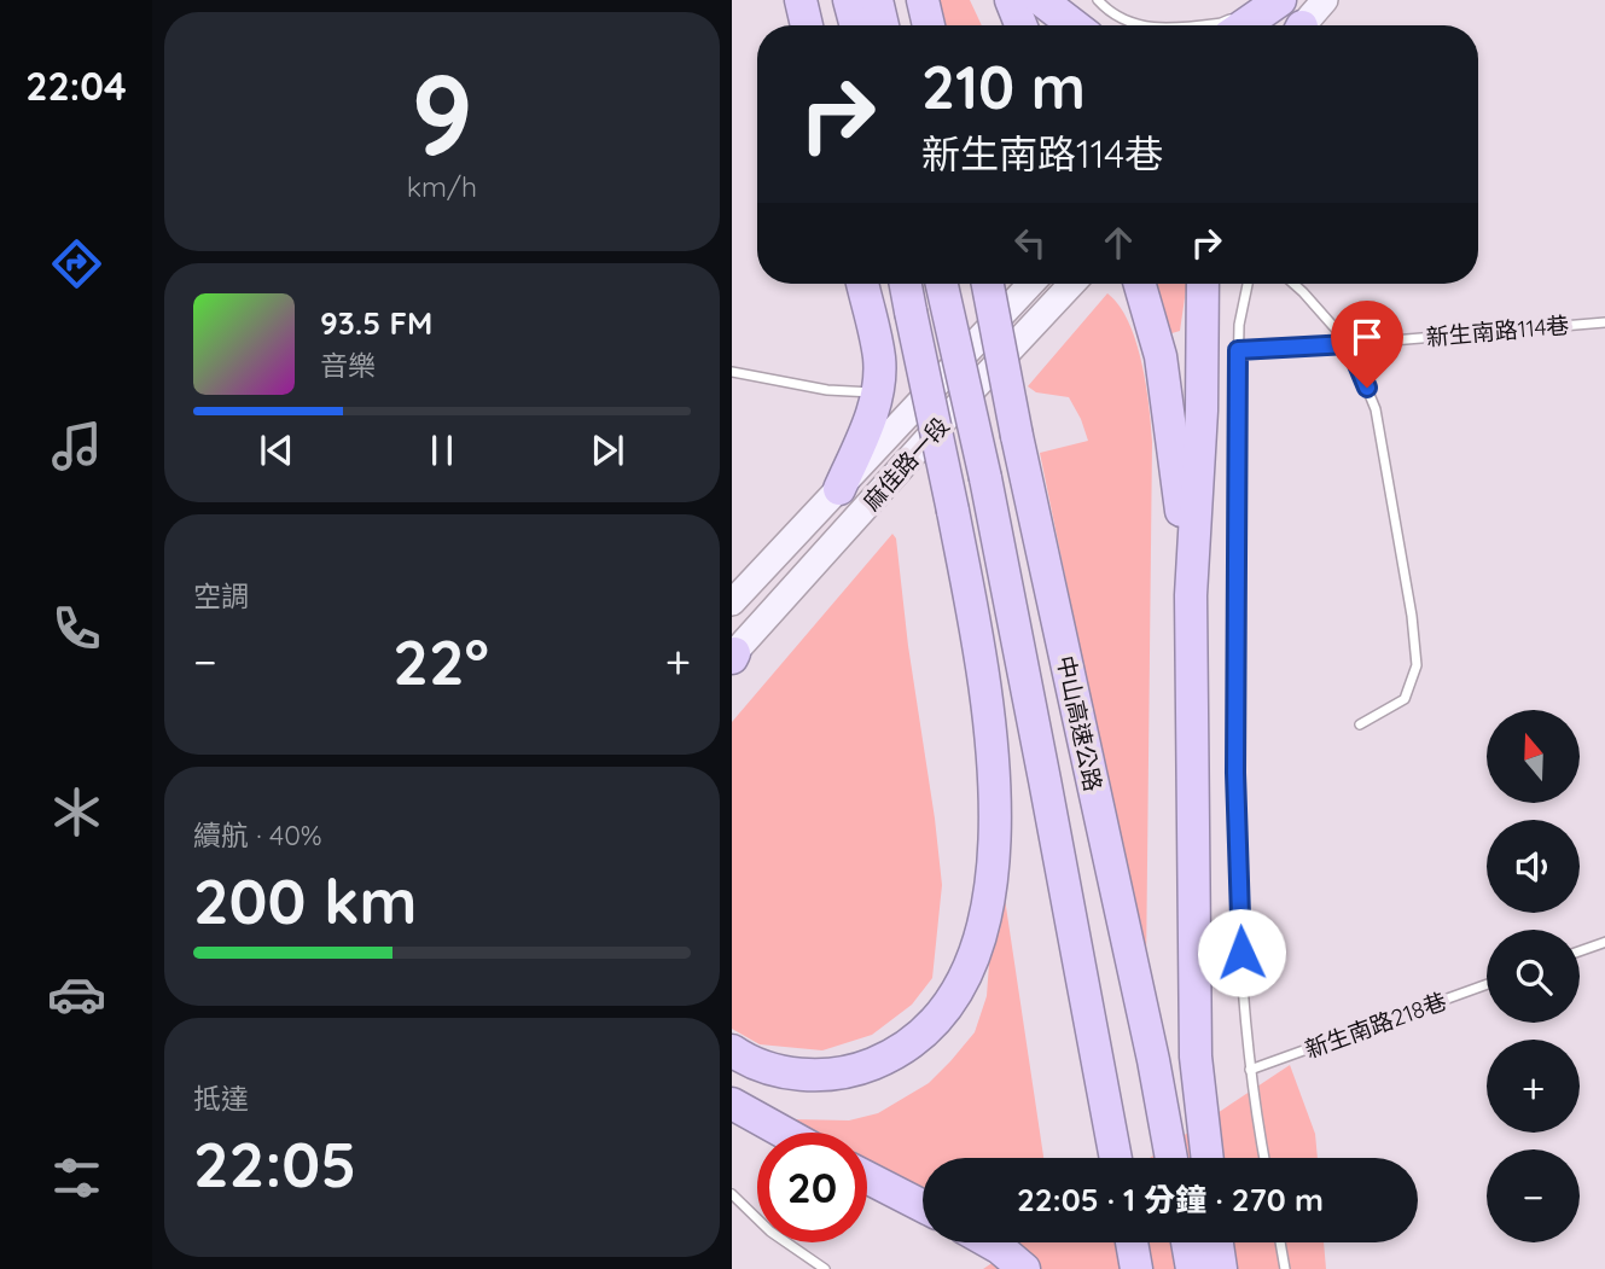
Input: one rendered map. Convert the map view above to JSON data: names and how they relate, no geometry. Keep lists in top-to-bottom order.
{
  "streets": {
    "highway": ["中山高速公路"],
    "main road": ["麻佳路一段"],
    "lane": ["新生南路114巷", "新生南路218巷"]
  },
  "north": "top",
  "page": {
    "tabs": "22:04",
    "tile": [
      ["9", "km/h"],
      "空調",
      ["續航 · 40%", "200 km"],
      ["抵達", "22:05"]
    ],
    "turn": ["210 m", "新生南路114巷"],
    "song": ["93.5 FM", "音樂"],
    "heat": ["−", "22°", "+"],
    "map_buttons": ["+", "−"],
    "limit": "20",
    "trip": "22:05 · 1 分鐘 · 270 m"
  }
}
